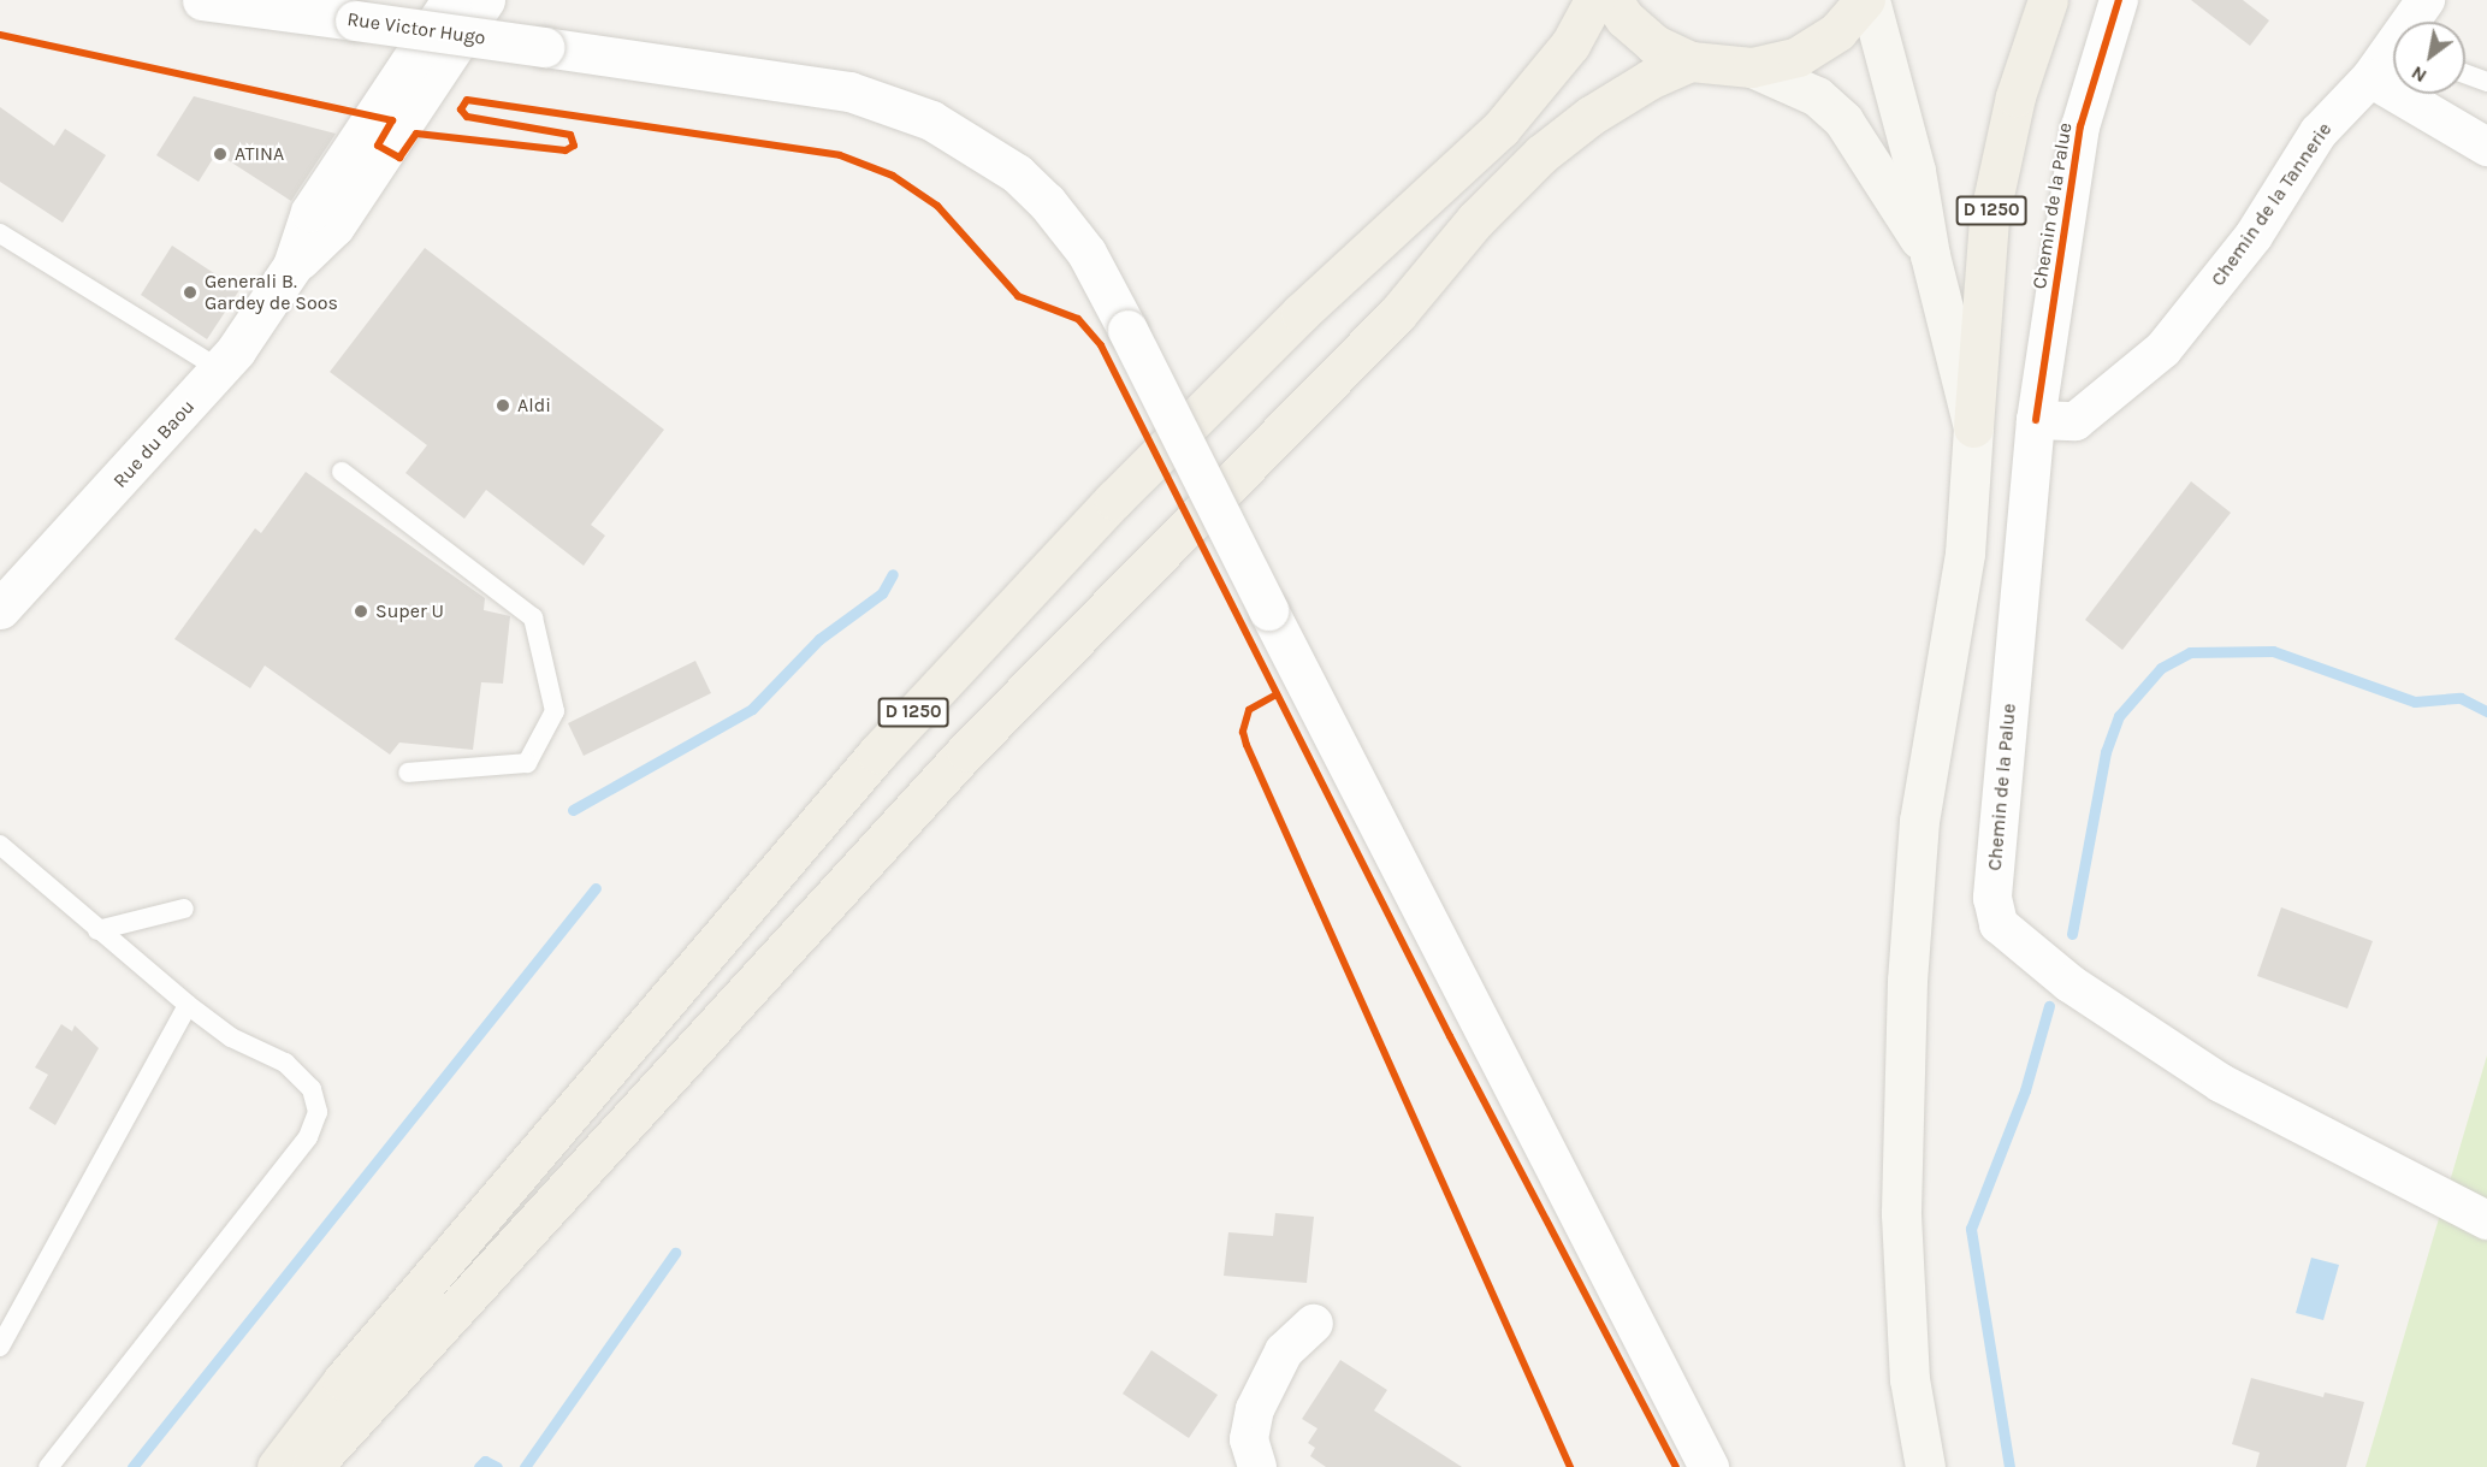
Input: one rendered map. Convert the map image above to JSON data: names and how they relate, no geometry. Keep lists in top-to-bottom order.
{
  "streets": {
    "main road": ["D 1250"],
    "street": [
      "Rue Victor Hugo",
      "Chemin de la Tannerie",
      "Chemin de la Palue",
      "Rue du Baou"
    ]
  },
  "crossings": [
    ["Chemin de la Tannerie", "Chemin de la Palue"]
  ],
  "places": [
    "ATINA",
    "Generali B. Gardey de Soos",
    "Aldi",
    "Super U"
  ],
  "north": "bottom left"
}
